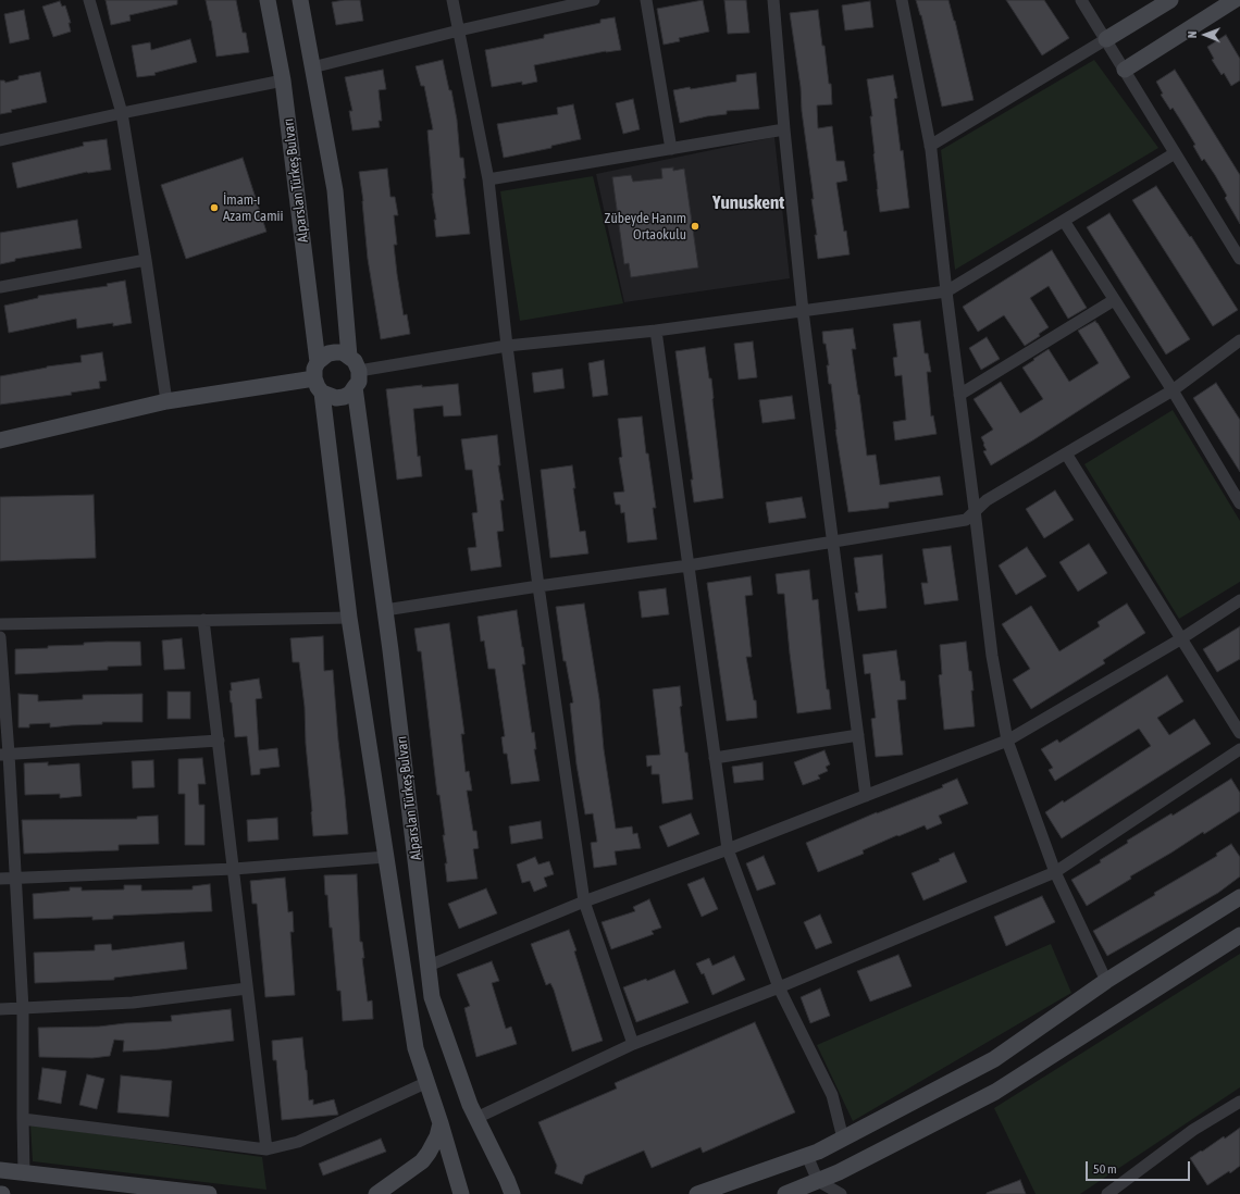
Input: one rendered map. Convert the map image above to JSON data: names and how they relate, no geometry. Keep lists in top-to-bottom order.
{
  "streets": {
    "main road": ["Alparslan Türkeş Bulvarı"]
  },
  "districts": ["Yunuskent"],
  "places": ["İmam-ı Azam Camii", "Zübeyde Hanım Ortaokulu"],
  "scale_bar": "50 m",
  "north": "left"
}
